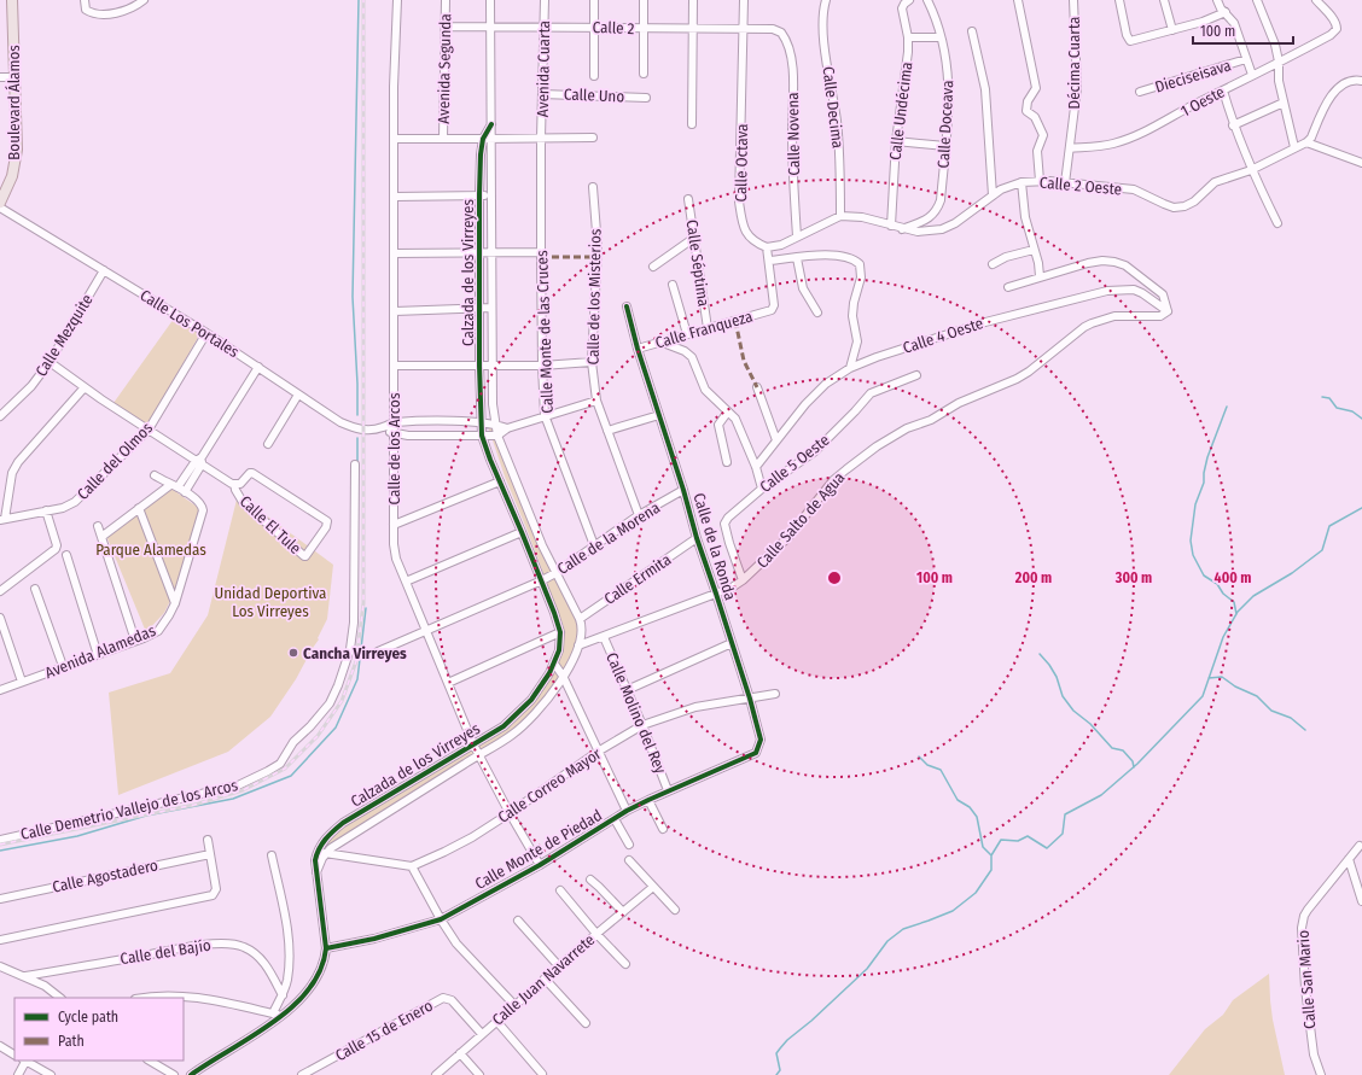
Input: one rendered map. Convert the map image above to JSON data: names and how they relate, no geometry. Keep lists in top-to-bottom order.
{
  "streets": {
    "main road": ["Boulevard Álamos"],
    "street": [
      "Calle 2",
      "Décima Cuarta",
      "Avenida Segunda",
      "Avenida Cuarta",
      "Dieciseisava",
      "Calle Uno",
      "1 Oeste",
      "Calle Decima",
      "Calle Undécima",
      "Calle Doceava",
      "Calle Novena",
      "Calle Octava",
      "Calle 2 Oeste",
      "Calle Séptima",
      "Calzada de los Virreyes",
      "Calle de los Misterios",
      "Calle Los Portales",
      "Calle Franqueza",
      "Calle Monte de las Cruces",
      "Calle Mezquite",
      "Calle 4 Oeste",
      "Calle de los Arcos",
      "Calle del Olmos",
      "Calle 5 Oeste",
      "Calle Salto de Agua",
      "Calle El Tule",
      "Calle de la Morena",
      "Calle de la Ronda",
      "Calle Ermita",
      "Avenida Alamedas",
      "Calle Molino del Rey",
      "Calle Correo Mayor",
      "Calle Demetrio Vallejo de los Arcos",
      "Calle Monte de Piedad",
      "Calle Agostadero",
      "Calle del Bajío",
      "Calle Juan Navarrete",
      "Calle San Mario",
      "Calle 15 de Enero"
    ]
  },
  "crossings": [
    ["Calle 2", "Avenida Segunda"],
    ["Calle 2", "Avenida Cuarta"],
    ["Calle 2", "Calle Novena"],
    ["Calle 2", "Calle Octava"],
    ["Décima Cuarta", "1 Oeste"],
    ["Décima Cuarta", "Calle 2 Oeste"],
    ["Avenida Cuarta", "Calle Uno"],
    ["Avenida Cuarta", "Calle Monte de las Cruces"],
    ["Calle Decima", "Calle 2 Oeste"],
    ["Calle Undécima", "Calle 2 Oeste"],
    ["Calle Doceava", "Calle 2 Oeste"],
    ["Calle Novena", "Calle 2 Oeste"],
    ["Calle Octava", "Calle 2 Oeste"],
    ["Calle Séptima", "Calle Franqueza"],
    ["Calzada de los Virreyes", "Calle Los Portales"],
    ["Calzada de los Virreyes", "Calle de los Arcos"],
    ["Calzada de los Virreyes", "Calle Salto de Agua"],
    ["Calzada de los Virreyes", "Calle de la Morena"],
    ["Calzada de los Virreyes", "Calle Ermita"],
    ["Calzada de los Virreyes", "Calle Monte de Piedad"],
    ["Calle de los Misterios", "Calle de la Morena"],
    ["Calle Los Portales", "Calle Mezquite"],
    ["Calle Los Portales", "Calle de los Arcos"],
    ["Calle Los Portales", "Calle del Olmos"],
    ["Calle Franqueza", "Calle de la Ronda"],
    ["Calle Monte de las Cruces", "Calle de la Morena"],
    ["Calle Mezquite", "Calle El Tule"],
    ["Calle 4 Oeste", "Calle Salto de Agua"],
    ["Calle de los Arcos", "Calle de la Morena"],
    ["Calle de los Arcos", "Calle Correo Mayor"],
    ["Calle de los Arcos", "Calle Monte de Piedad"],
    ["Calle del Olmos", "Calle El Tule"],
    ["Calle 5 Oeste", "Calle Salto de Agua"],
    ["Calle Salto de Agua", "Calle de la Ronda"],
    ["Calle Salto de Agua", "Calle Molino del Rey"],
    ["Calle de la Morena", "Calle de la Ronda"],
    ["Calle de la Ronda", "Calle Ermita"],
    ["Calle de la Ronda", "Calle Correo Mayor"],
    ["Calle de la Ronda", "Calle Monte de Piedad"],
    ["Calle Molino del Rey", "Calle Correo Mayor"],
    ["Calle Molino del Rey", "Calle Monte de Piedad"],
    ["Calle Juan Navarrete", "Calle 15 de Enero"]
  ],
  "parks": ["Parque Alamedas", "Unidad Deportiva Los Virreyes"],
  "places": ["Cancha Virreyes"],
  "legend": ["Cycle path", "Path"],
  "scale_bar": "100 m",
  "rings": [
    "100 m",
    "200 m",
    "300 m",
    "400 m"
  ]
}
